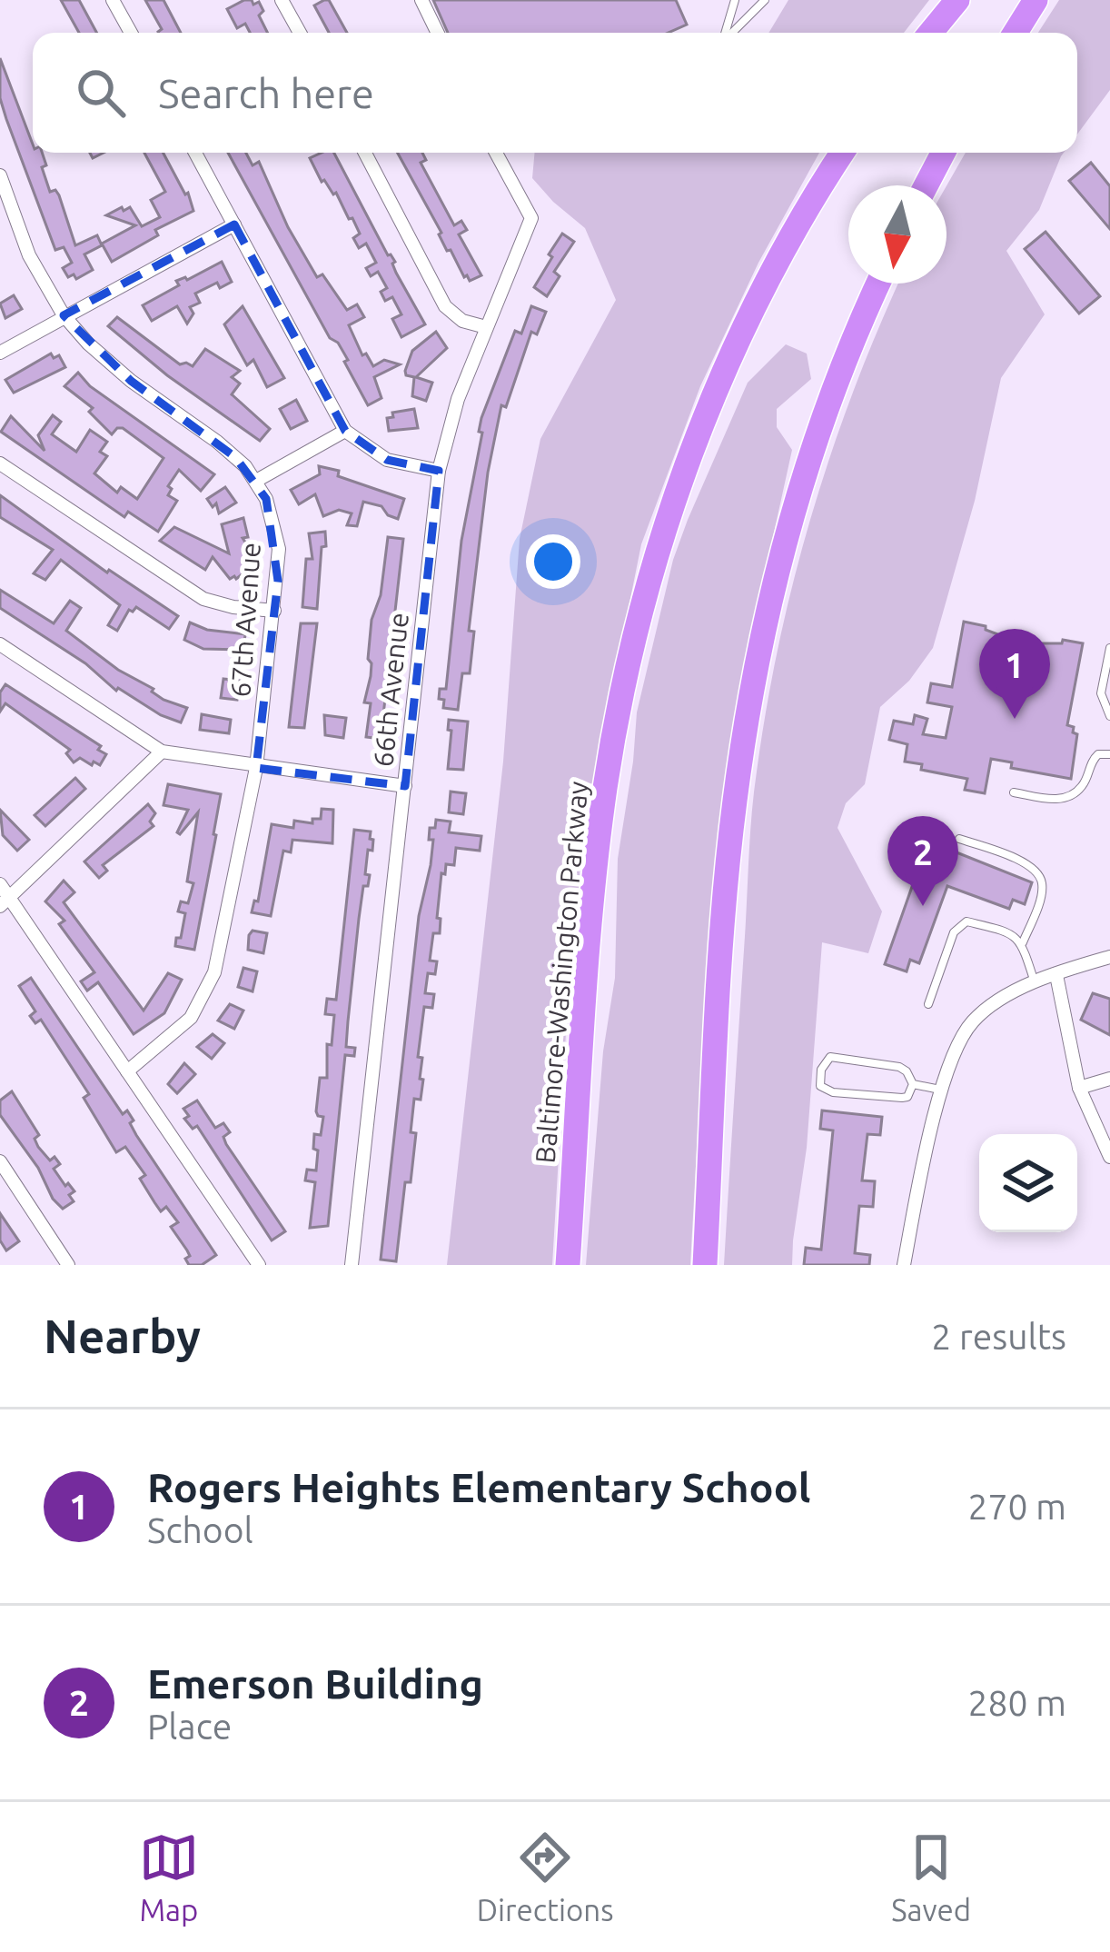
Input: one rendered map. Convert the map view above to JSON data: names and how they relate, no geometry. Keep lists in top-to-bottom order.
{
  "streets": {
    "highway": ["Baltimore-Washington Parkway"],
    "street": ["67th Avenue", "66th Avenue"]
  },
  "north": "bottom",
  "page": {
    "search": "Search here",
    "pins": ["1", "2"],
    "heading": ["Nearby", "2 results"],
    "list": [
      {
        "mark": "1",
        "name": "Rogers Heights Elementary School",
        "note": "School",
        "value": "270 m"
      },
      {
        "mark": "2",
        "name": "Emerson Building",
        "note": "Place",
        "value": "280 m"
      }
    ],
    "nav": ["Map", "Directions", "Saved"]
  }
}
